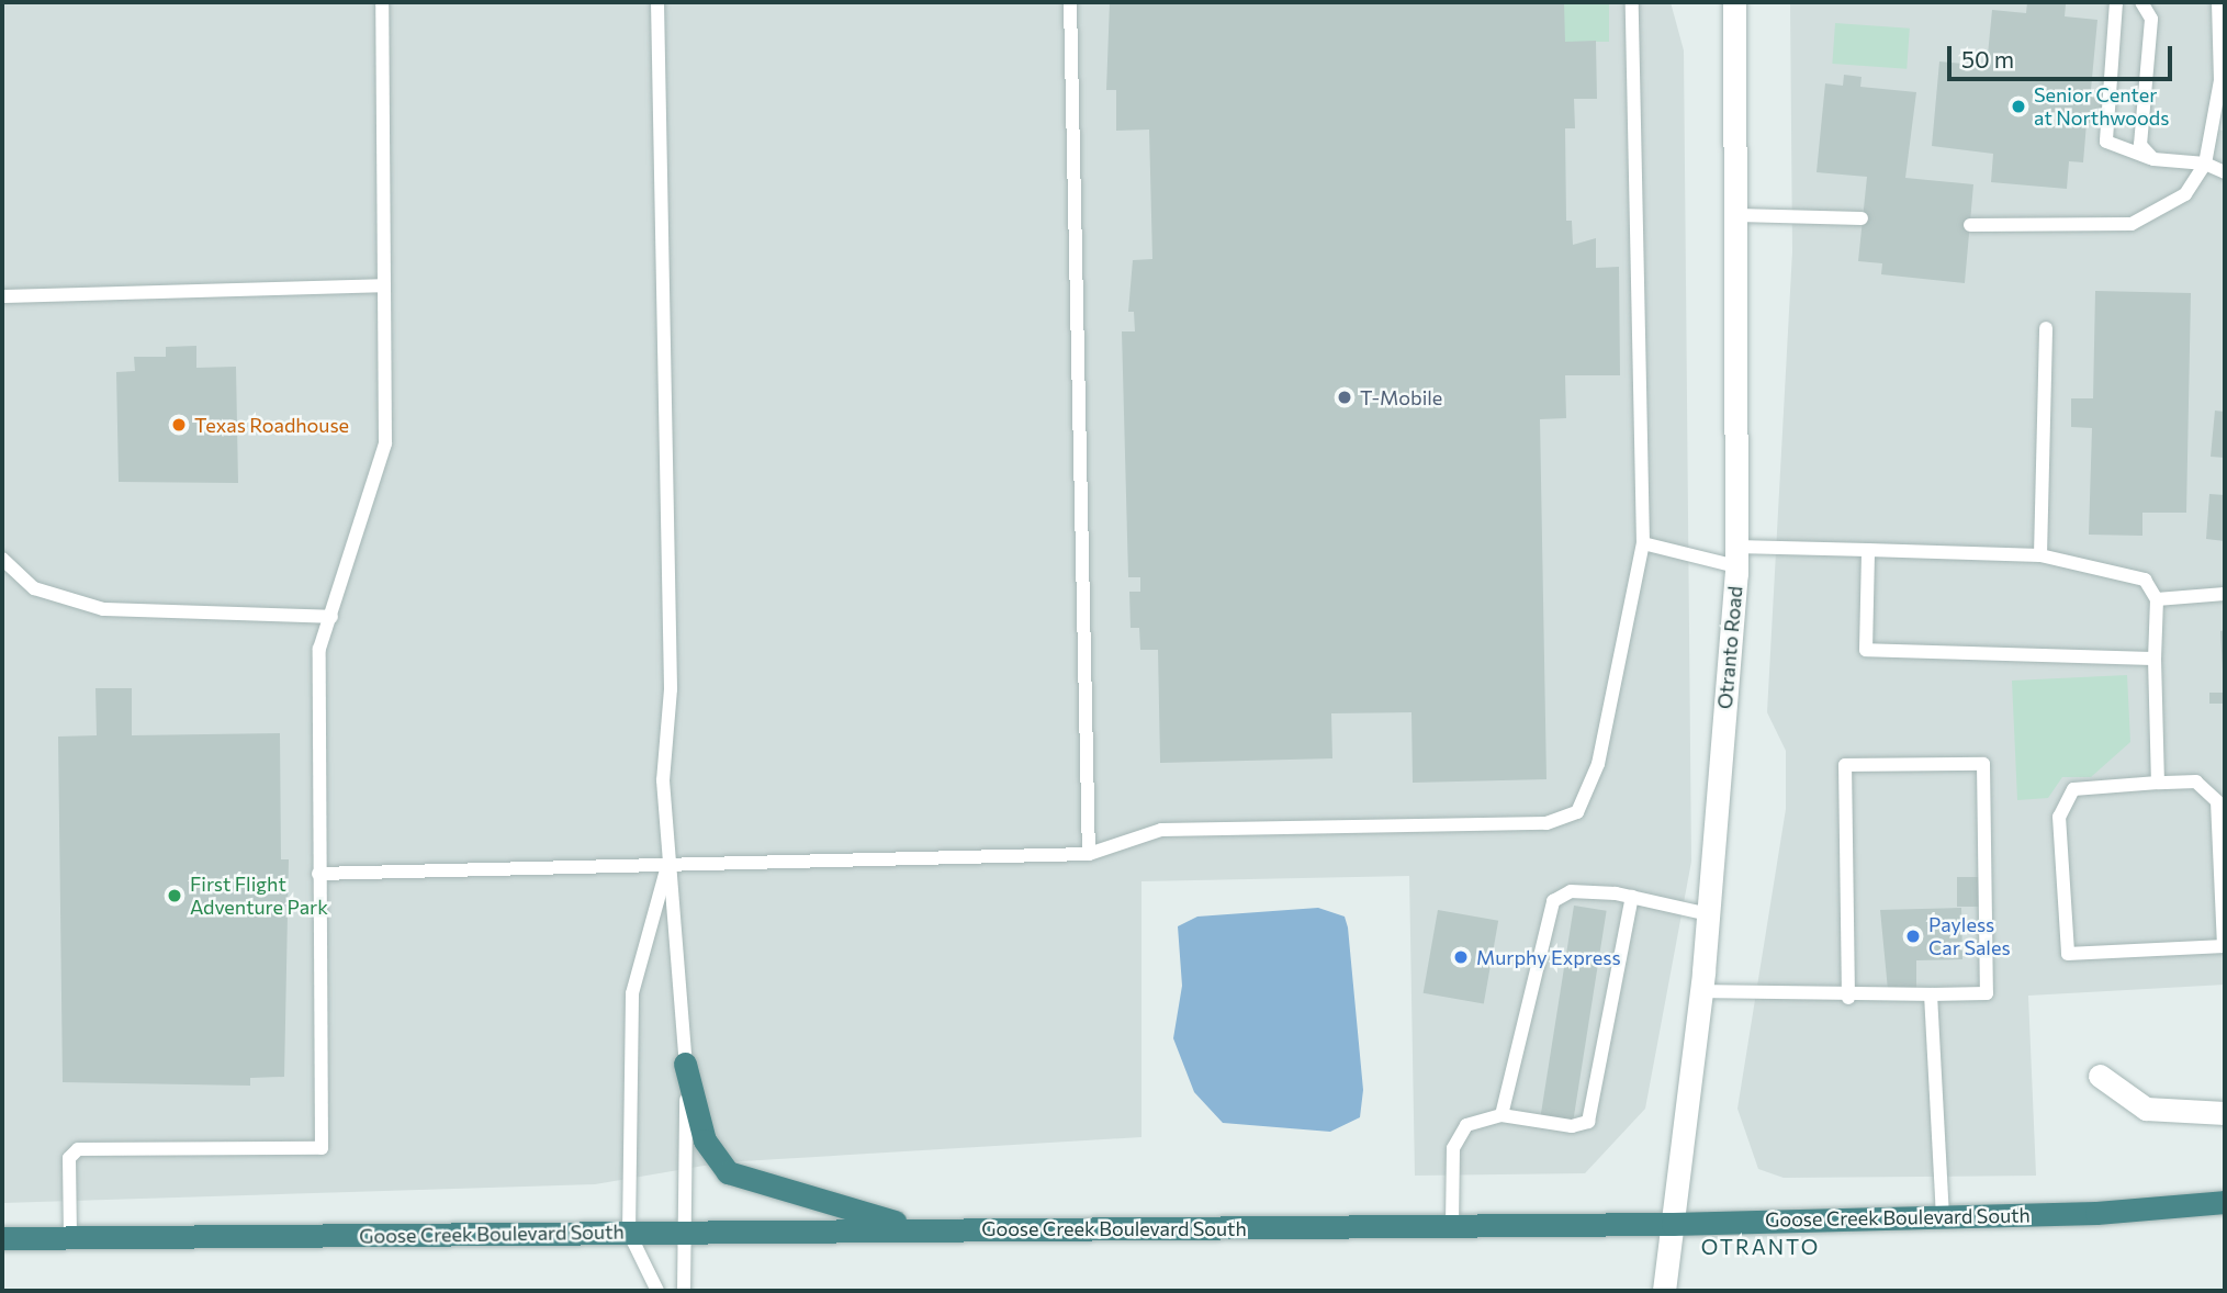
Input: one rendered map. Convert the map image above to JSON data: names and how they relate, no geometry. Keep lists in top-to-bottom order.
{
  "streets": {
    "highway": ["Goose Creek Boulevard South"],
    "street": ["Otranto Road"]
  },
  "crossings": [
    ["Otranto Road", "Goose Creek Boulevard South"]
  ],
  "districts": ["OTRANTO"],
  "places": [
    "Senior Center at Northwoods",
    "T-Mobile",
    "Texas Roadhouse",
    "First Flight Adventure Park",
    "Payless Car Sales",
    "Murphy Express"
  ],
  "scale_bar": "50 m"
}
